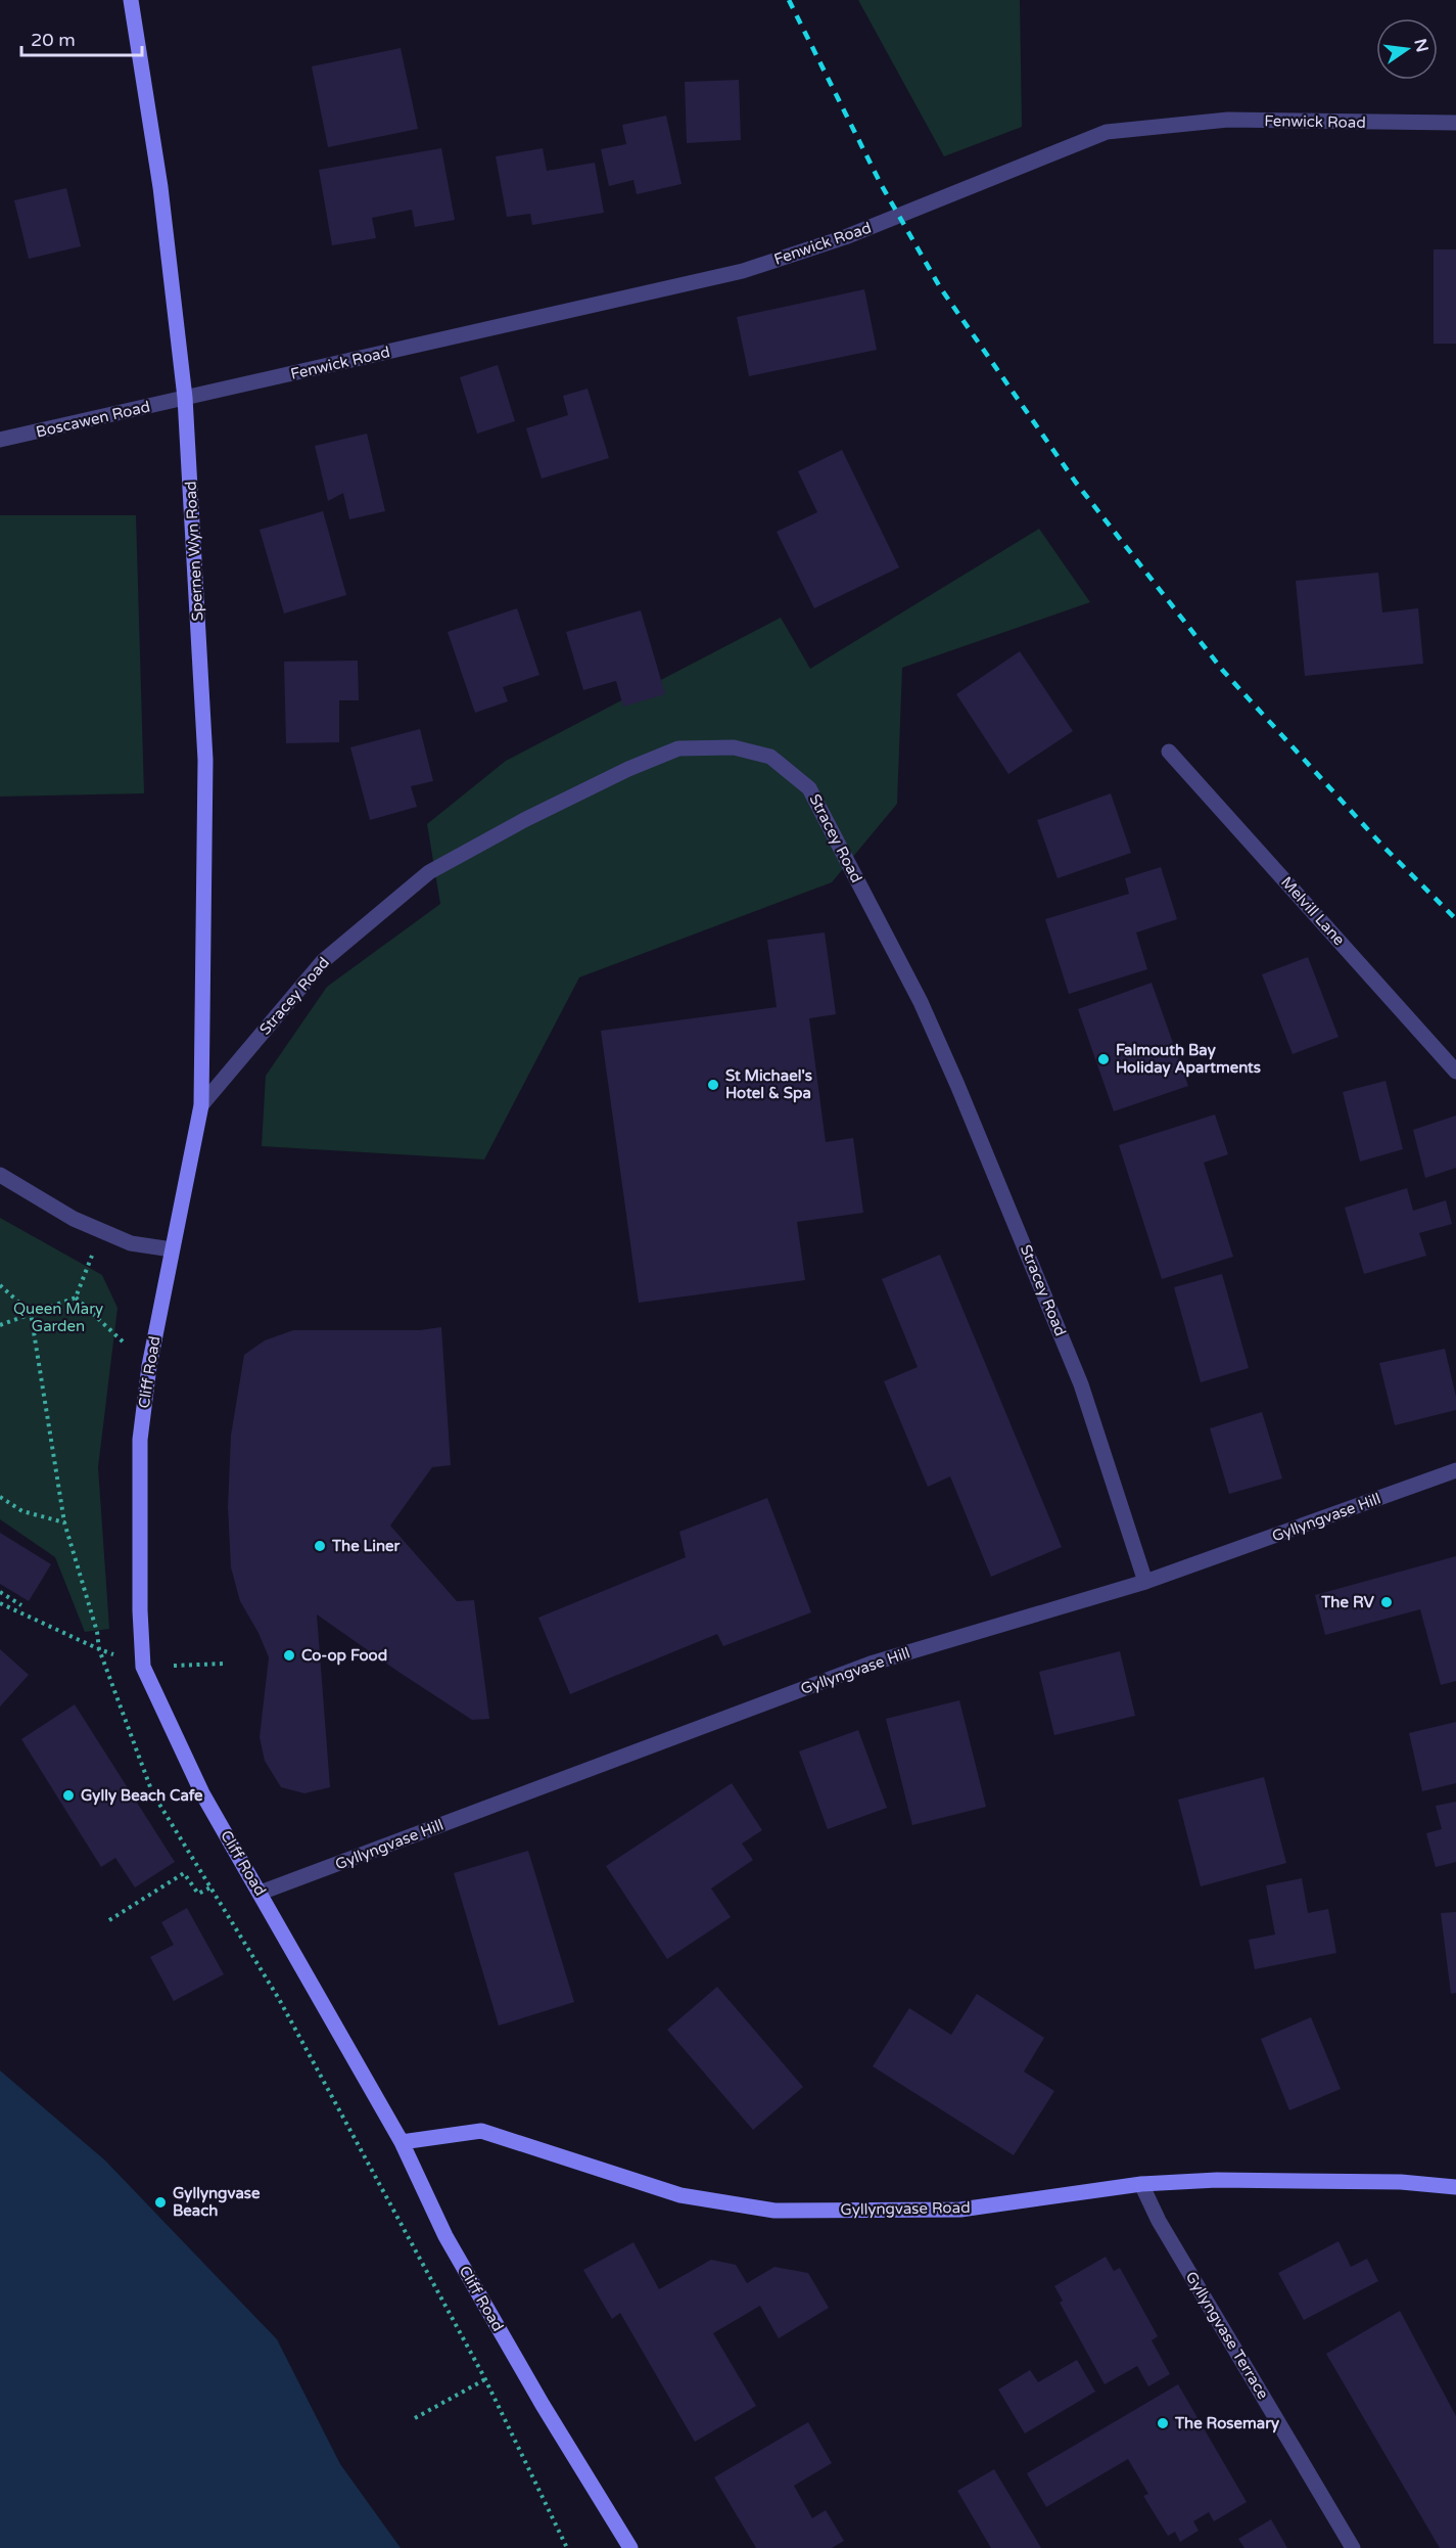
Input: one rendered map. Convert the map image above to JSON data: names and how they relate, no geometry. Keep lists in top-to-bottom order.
{
  "streets": {
    "street": [
      "Fenwick Road",
      "Boscawen Road",
      "Spernen Wyn Road",
      "Stracey Road",
      "Melvill Lane",
      "Cliff Road",
      "Gyllyngvase Hill",
      "Gyllyngvase Road",
      "Gyllyngvase Terrace"
    ]
  },
  "crossings": [
    ["Fenwick Road", "Boscawen Road"],
    ["Fenwick Road", "Spernen Wyn Road"],
    ["Boscawen Road", "Spernen Wyn Road"],
    ["Spernen Wyn Road", "Stracey Road"],
    ["Spernen Wyn Road", "Cliff Road"],
    ["Stracey Road", "Cliff Road"],
    ["Stracey Road", "Gyllyngvase Hill"],
    ["Cliff Road", "Gyllyngvase Hill"],
    ["Cliff Road", "Gyllyngvase Road"],
    ["Gyllyngvase Road", "Gyllyngvase Terrace"]
  ],
  "parks": ["Queen Mary Garden"],
  "places": [
    "Falmouth Bay Holiday Apartments",
    "St Michael's Hotel & Spa",
    "The Liner",
    "The RV",
    "Co-op Food",
    "Gylly Beach Cafe",
    "Gyllyngvase Beach",
    "The Rosemary"
  ],
  "scale_bar": "20 m",
  "north": "right"
}
